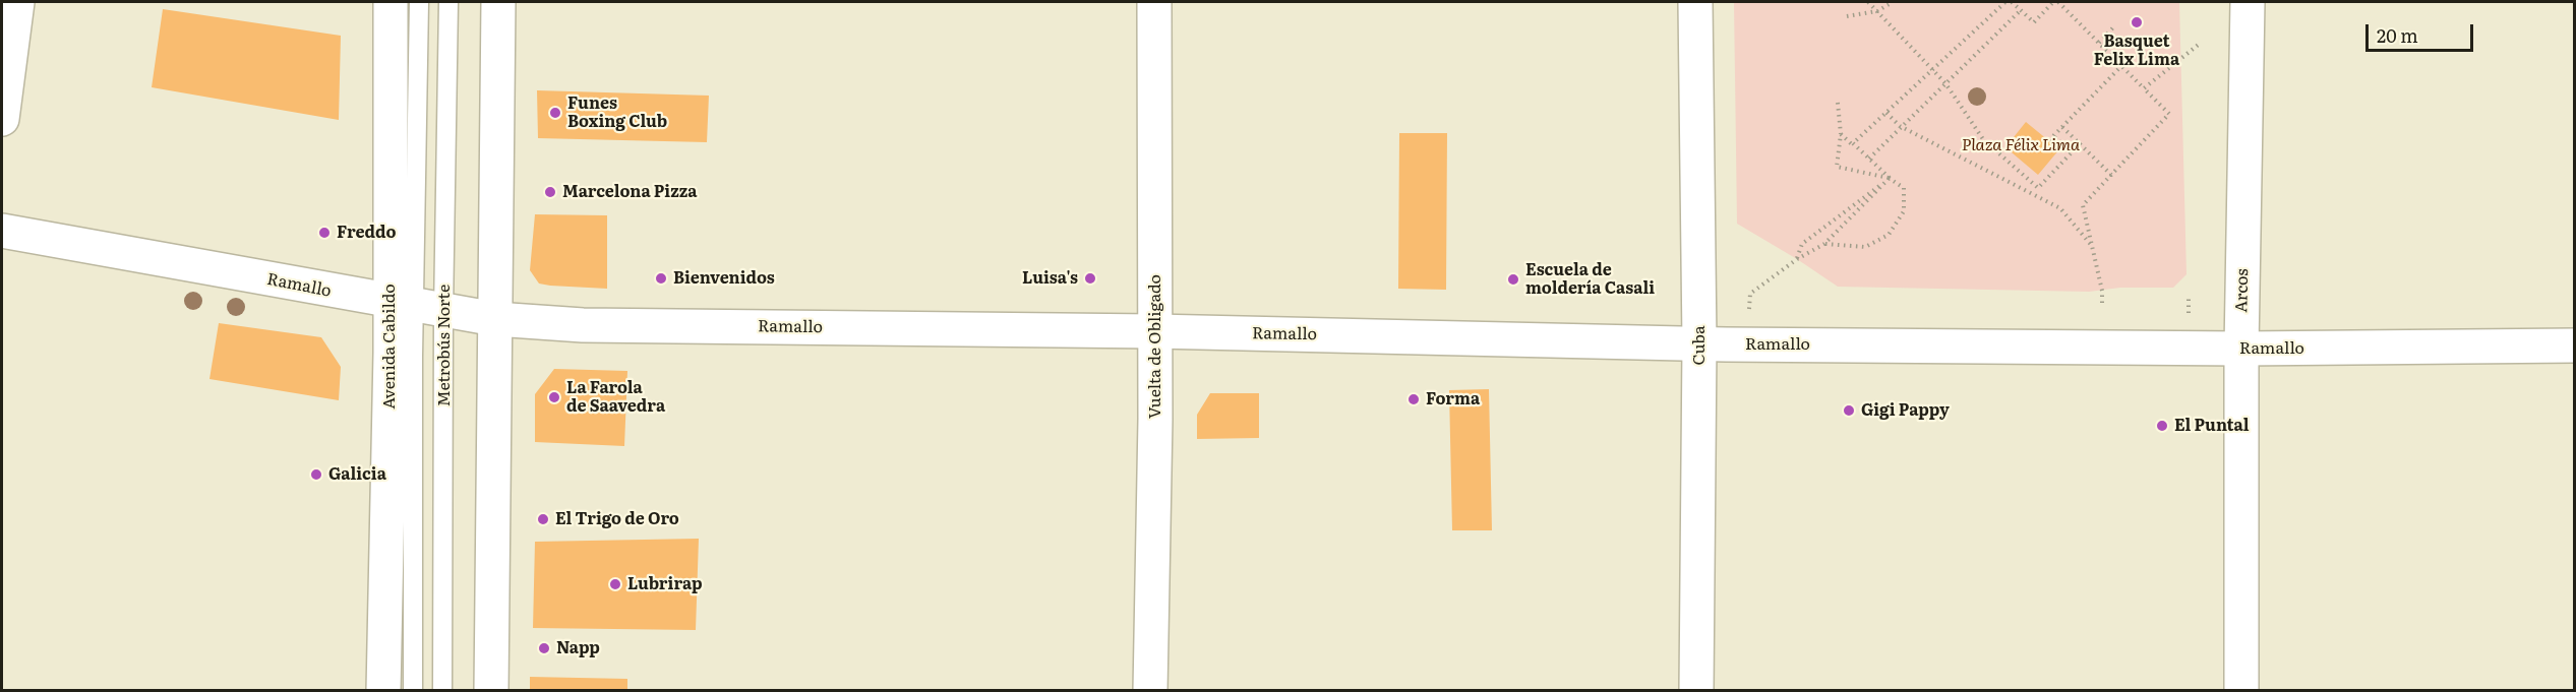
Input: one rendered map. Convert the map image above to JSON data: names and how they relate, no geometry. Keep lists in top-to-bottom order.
{
  "streets": {
    "street": [
      "Ramallo",
      "Arcos",
      "Cuba",
      "Avenida Cabildo",
      "Vuelta de Obligado"
    ],
    "lane": ["Metrobús Norte"]
  },
  "crossings": [
    ["Ramallo", "Arcos"],
    ["Ramallo", "Metrobús Norte"],
    ["Ramallo", "Cuba"],
    ["Ramallo", "Avenida Cabildo"],
    ["Ramallo", "Vuelta de Obligado"],
    ["Metrobús Norte", "Avenida Cabildo"]
  ],
  "parks": ["Plaza Félix Lima"],
  "places": [
    "Basquet Felix Lima",
    "Funes Boxing Club",
    "Marcelona Pizza",
    "Freddo",
    "Bienvenidos",
    "Luisa's",
    "Escuela de moldería Casali",
    "La Farola de Saavedra",
    "Forma",
    "Gigi Pappy",
    "El Puntal",
    "Galicia",
    "El Trigo de Oro",
    "Lubrirap",
    "Napp"
  ],
  "scale_bar": "20 m"
}
